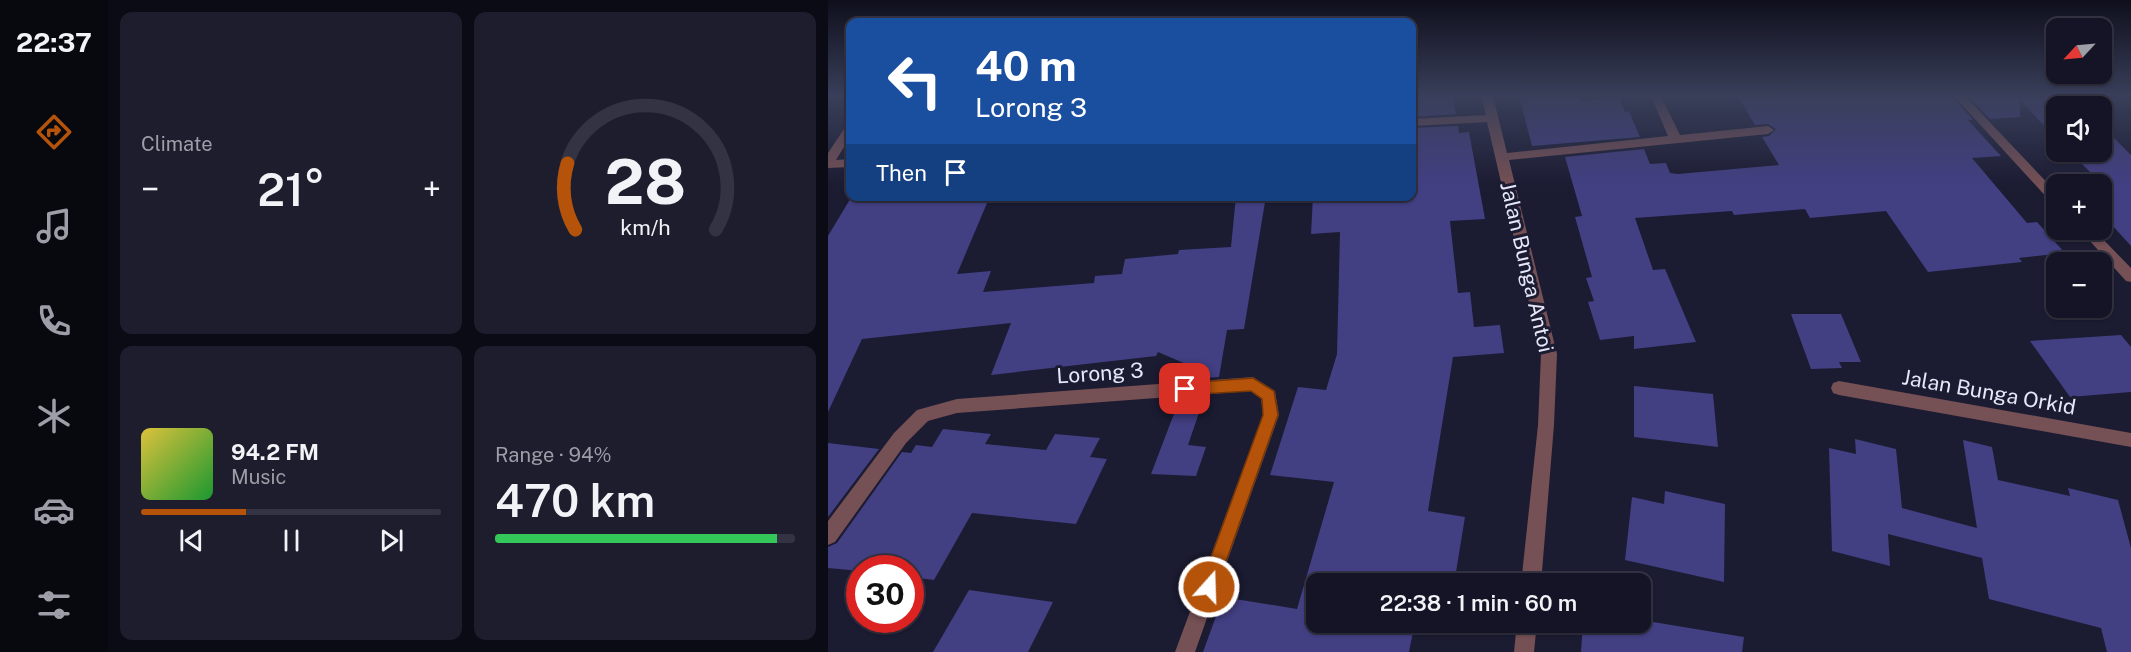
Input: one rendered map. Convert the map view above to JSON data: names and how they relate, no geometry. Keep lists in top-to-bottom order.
{
  "streets": {
    "street": ["Jalan Bunga Antoi", "Lorong 3", "Jalan Bunga Orkid"]
  },
  "north": "bottom left",
  "page": {
    "tabs": "22:37",
    "tile": [
      "Climate",
      ["Range · 94%", "470 km"]
    ],
    "map_buttons": ["+", "−"],
    "turn": ["40 m", "Lorong 3"],
    "then": "Then",
    "heat": ["−", "21°", "+"],
    "song": ["94.2 FM", "Music"],
    "limit": "30",
    "trip": "22:38 · 1 min · 60 m",
    "gauge": ["28", "km/h"]
  }
}
